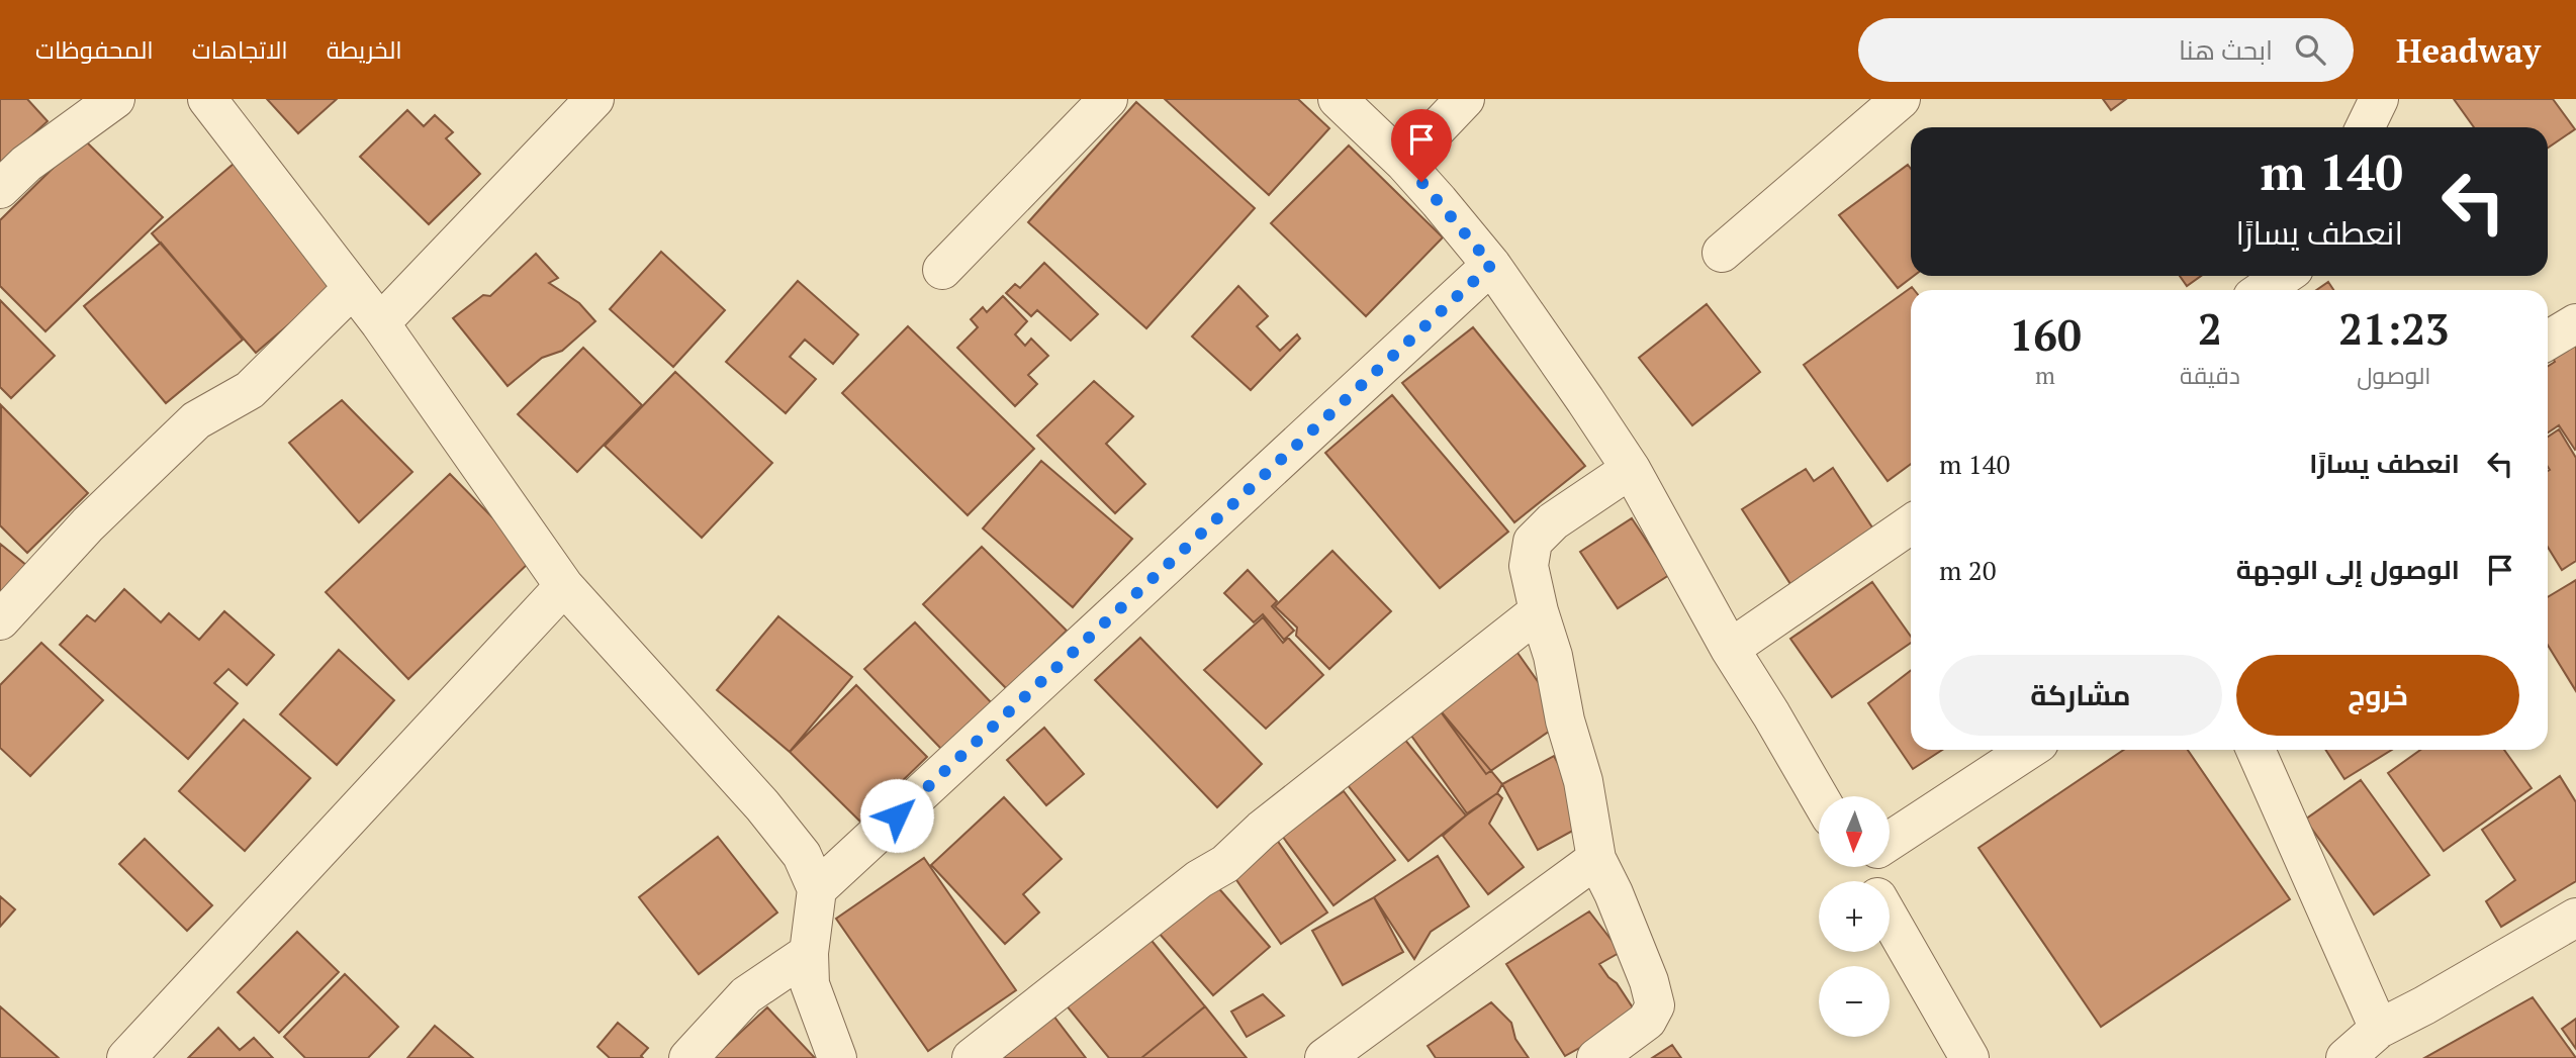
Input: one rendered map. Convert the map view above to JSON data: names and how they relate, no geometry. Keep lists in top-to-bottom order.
{
  "north": "bottom",
  "page": {
    "header": "Headway",
    "search": "ابحث هنا",
    "nav": ["الخريطة", "الاتجاهات", "المحفوظات"],
    "turn": ["140 m", "انعطف يسارًا"],
    "eta": [
      "21:23",
      "الوصول",
      "2",
      "دقيقة",
      "160",
      "m"
    ],
    "list": [
      {
        "name": "انعطف يسارًا",
        "value": "140 m"
      },
      {
        "name": "الوصول إلى الوجهة",
        "value": "20 m"
      }
    ],
    "buttons": ["خروج", "مشاركة"],
    "map_buttons": ["+", "−"]
  }
}
